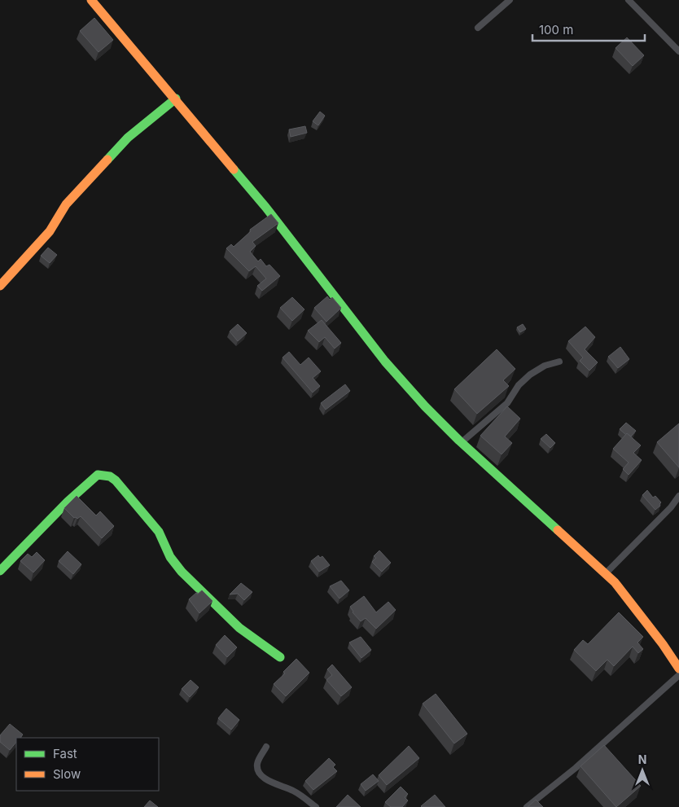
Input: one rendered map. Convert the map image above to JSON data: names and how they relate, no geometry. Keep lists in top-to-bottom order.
{
  "legend": ["Fast", "Slow"],
  "scale_bar": "100 m",
  "north": "top"
}
